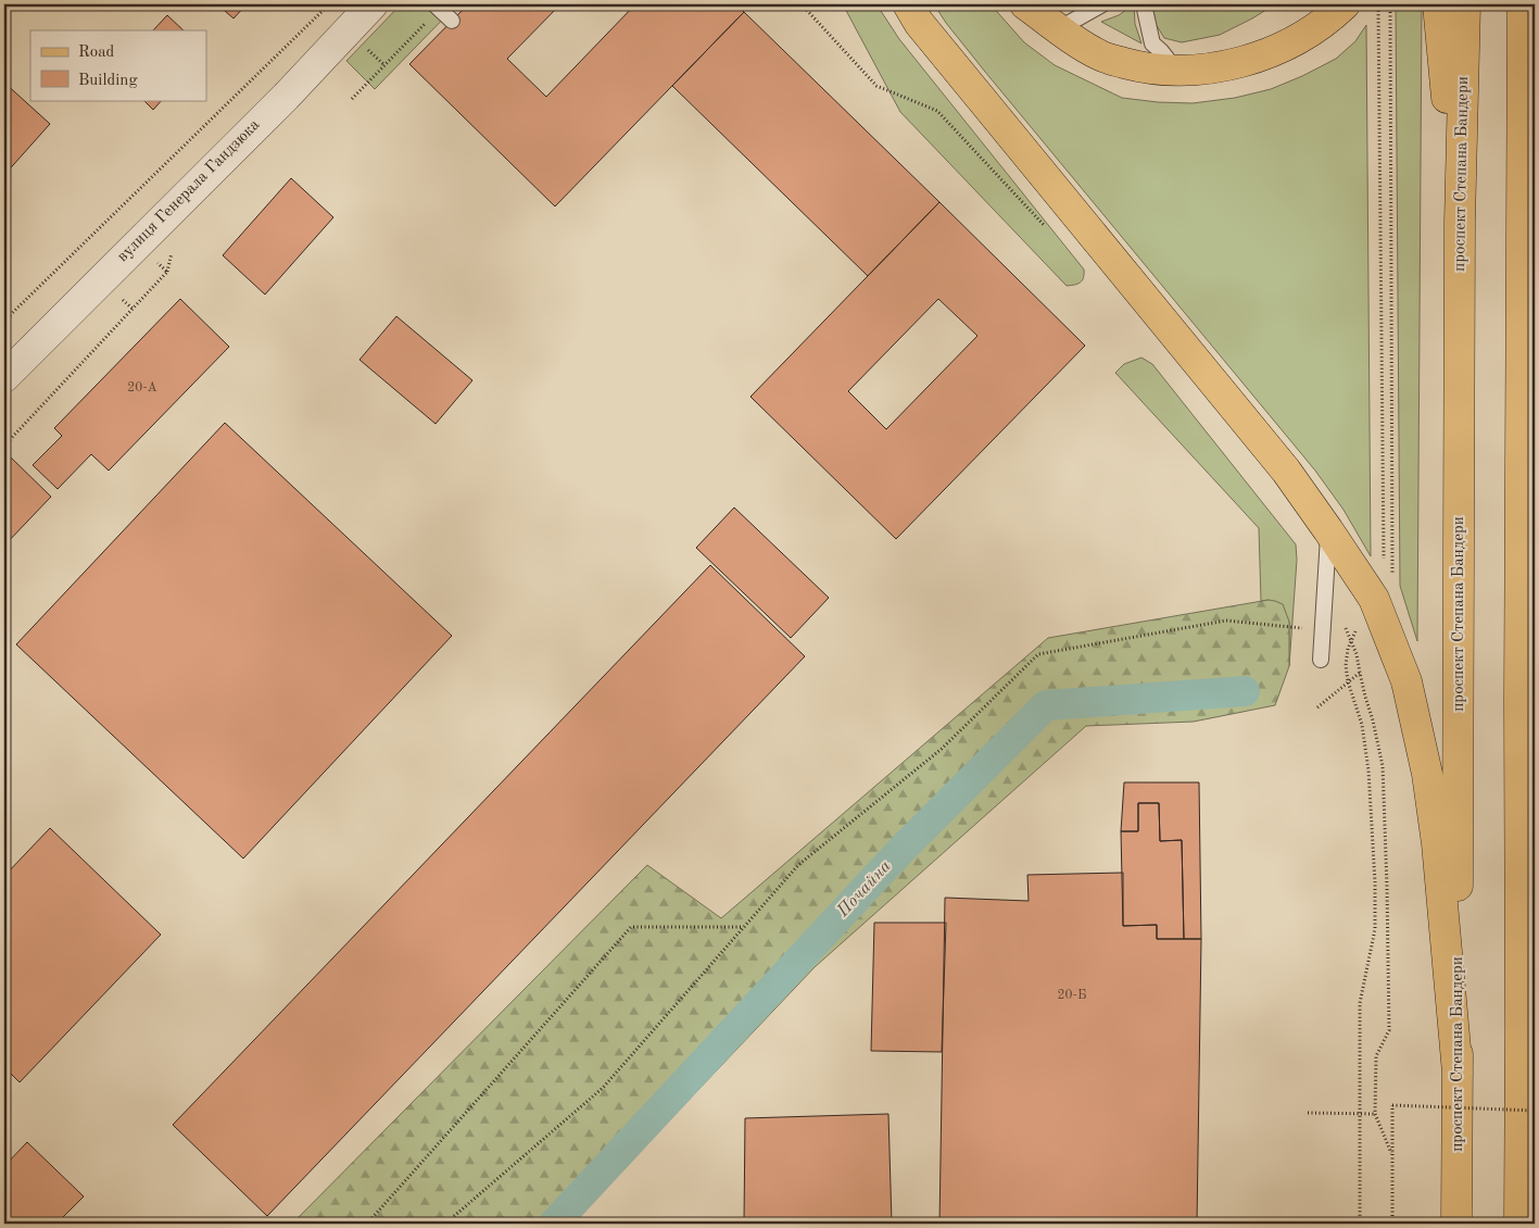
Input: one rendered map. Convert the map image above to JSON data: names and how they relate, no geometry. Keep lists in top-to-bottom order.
{
  "streets": {
    "main road": ["проспект Степана Бандери"],
    "street": ["вулиця Генерала Гандзюка"]
  },
  "water": ["Почайна"],
  "house_numbers": ["20-А", "20-Б"],
  "legend": ["Road", "Building"]
}
